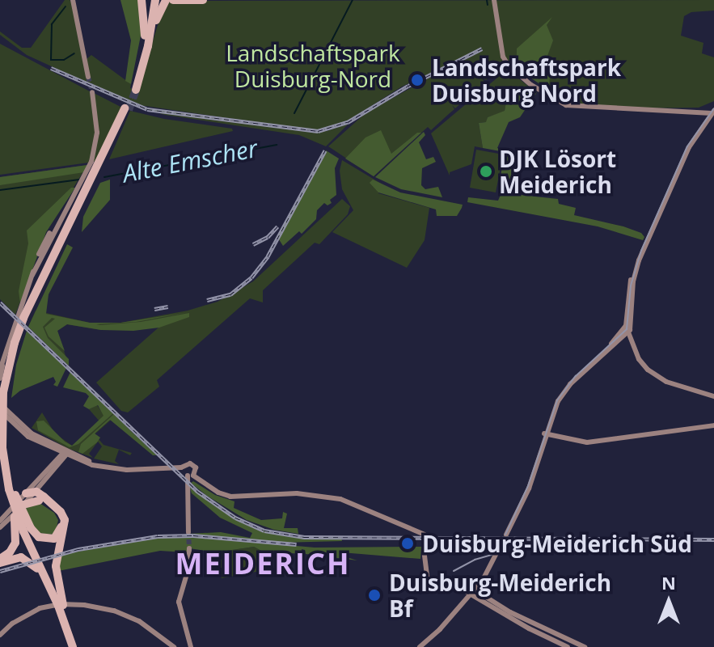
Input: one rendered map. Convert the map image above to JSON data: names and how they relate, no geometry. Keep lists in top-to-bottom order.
{
  "districts": ["MEIDERICH"],
  "water": ["Alte Emscher"],
  "parks": ["Landschaftspark Duisburg-Nord"],
  "places": [
    "Landschaftspark Duisburg Nord",
    "DJK Lösort Meiderich",
    "Duisburg-Meiderich Süd",
    "Duisburg-Meiderich Bf"
  ],
  "north": "top"
}
